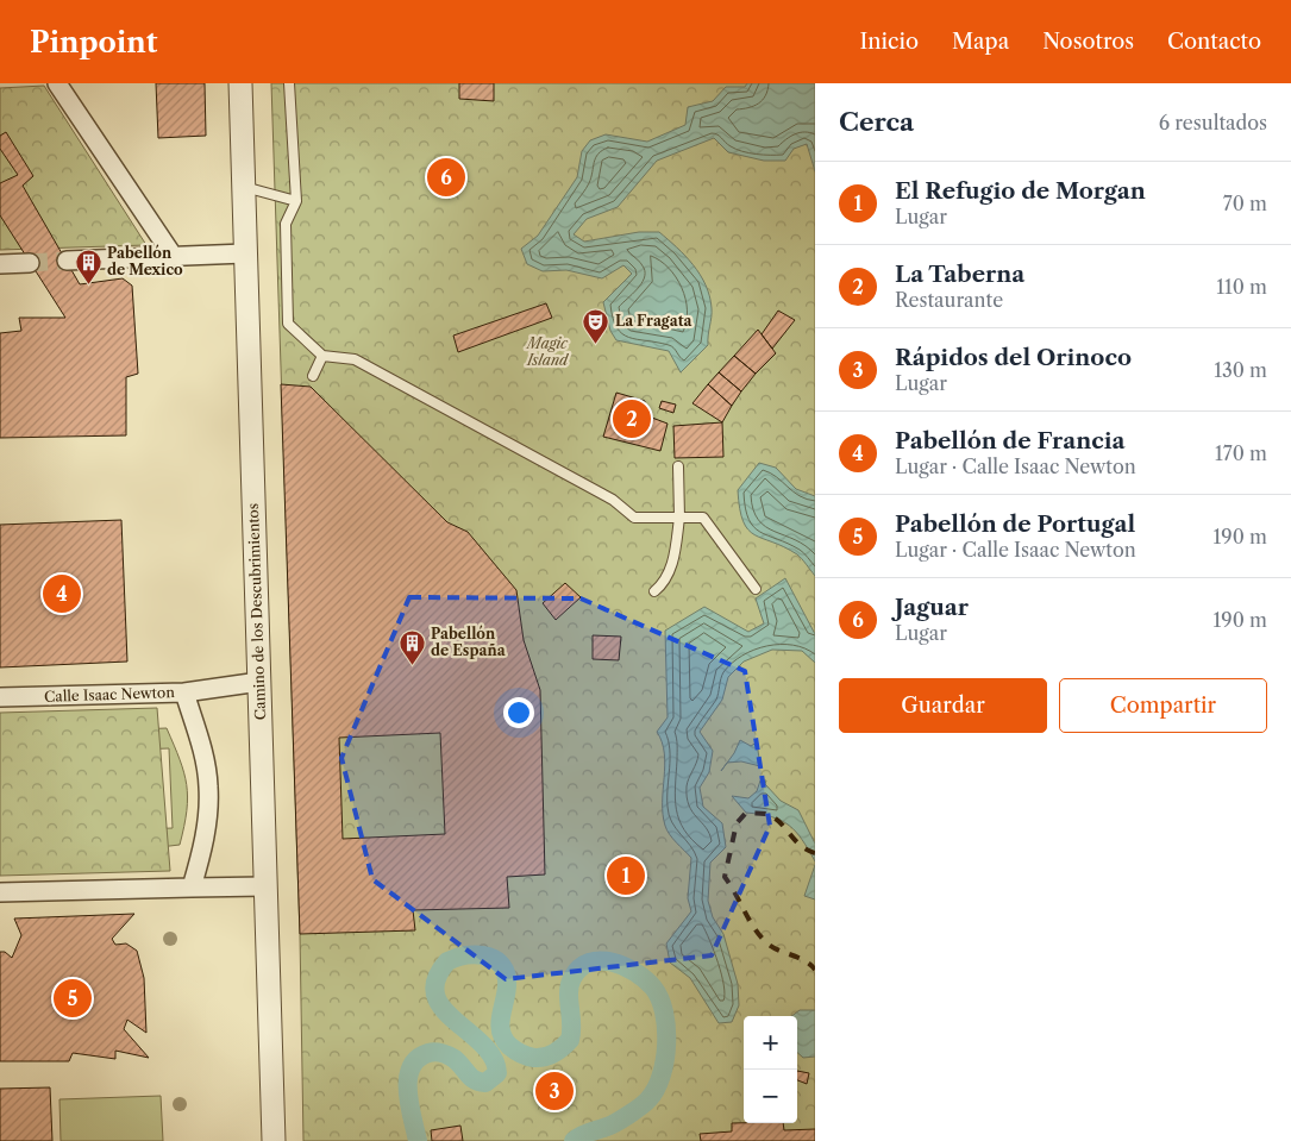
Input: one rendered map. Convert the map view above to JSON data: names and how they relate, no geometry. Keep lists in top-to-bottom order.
{
  "streets": {
    "street": ["Camino de los Descubrimientos", "Calle Isaac Newton"]
  },
  "parks": ["Magic Island"],
  "places": {
    "building": ["Pabellón de Mexico", "Pabellón de España"],
    "theatre": ["La Fragata"]
  },
  "page": {
    "header": "Pinpoint",
    "nav": [
      "Inicio",
      "Mapa",
      "Nosotros",
      "Contacto"
    ],
    "heading": ["Cerca", "6 resultados"],
    "pins": [
      "6",
      "2",
      "4",
      "1",
      "5",
      "3"
    ],
    "list": [
      {
        "mark": "1",
        "name": "El Refugio de Morgan",
        "note": "Lugar",
        "value": "70 m"
      },
      {
        "mark": "2",
        "name": "La Taberna",
        "note": "Restaurante",
        "value": "110 m"
      },
      {
        "mark": "3",
        "name": "Rápidos del Orinoco",
        "note": "Lugar",
        "value": "130 m"
      },
      {
        "mark": "4",
        "name": "Pabellón de Francia",
        "note": "Lugar · Calle Isaac Newton",
        "value": "170 m"
      },
      {
        "mark": "5",
        "name": "Pabellón de Portugal",
        "note": "Lugar · Calle Isaac Newton",
        "value": "190 m"
      },
      {
        "mark": "6",
        "name": "Jaguar",
        "note": "Lugar",
        "value": "190 m"
      }
    ],
    "buttons": ["Guardar", "Compartir"],
    "map_buttons": ["+", "−"]
  }
}
